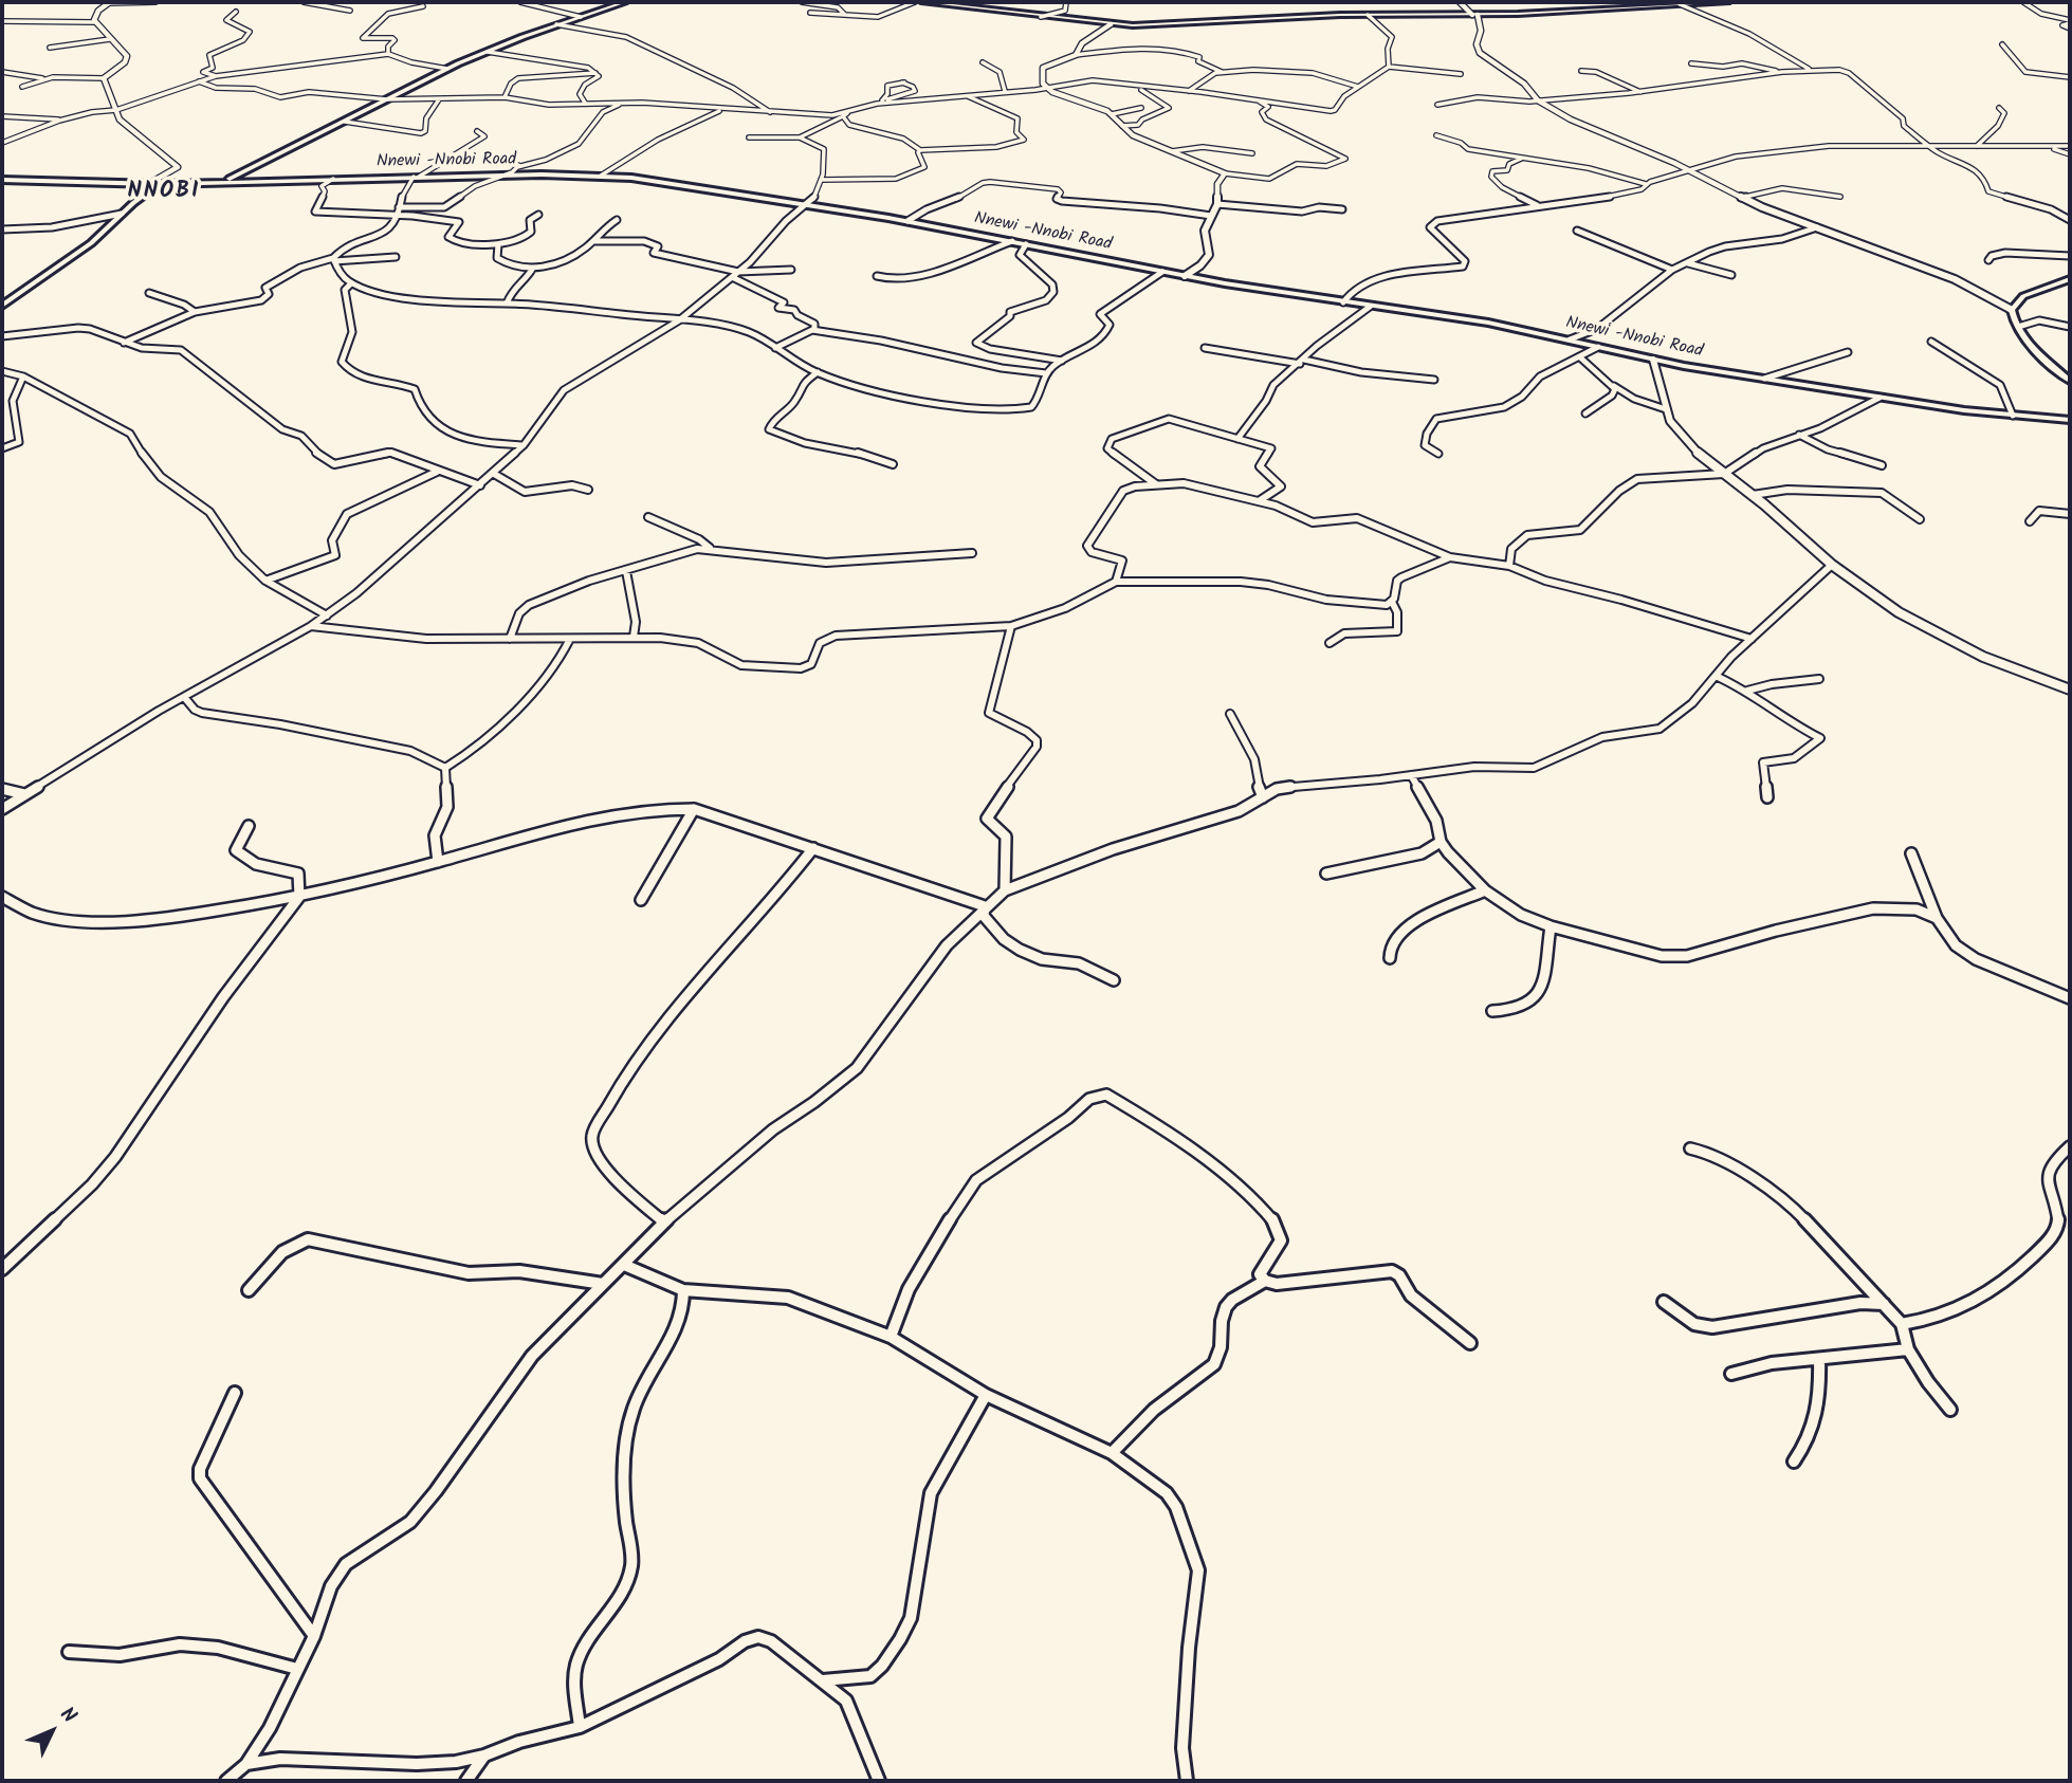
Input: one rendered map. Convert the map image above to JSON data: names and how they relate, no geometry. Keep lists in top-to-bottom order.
{
  "streets": {
    "main road": ["Nnewi -Nnobi Road"]
  },
  "districts": ["NNOBI"],
  "north": "top right"
}
